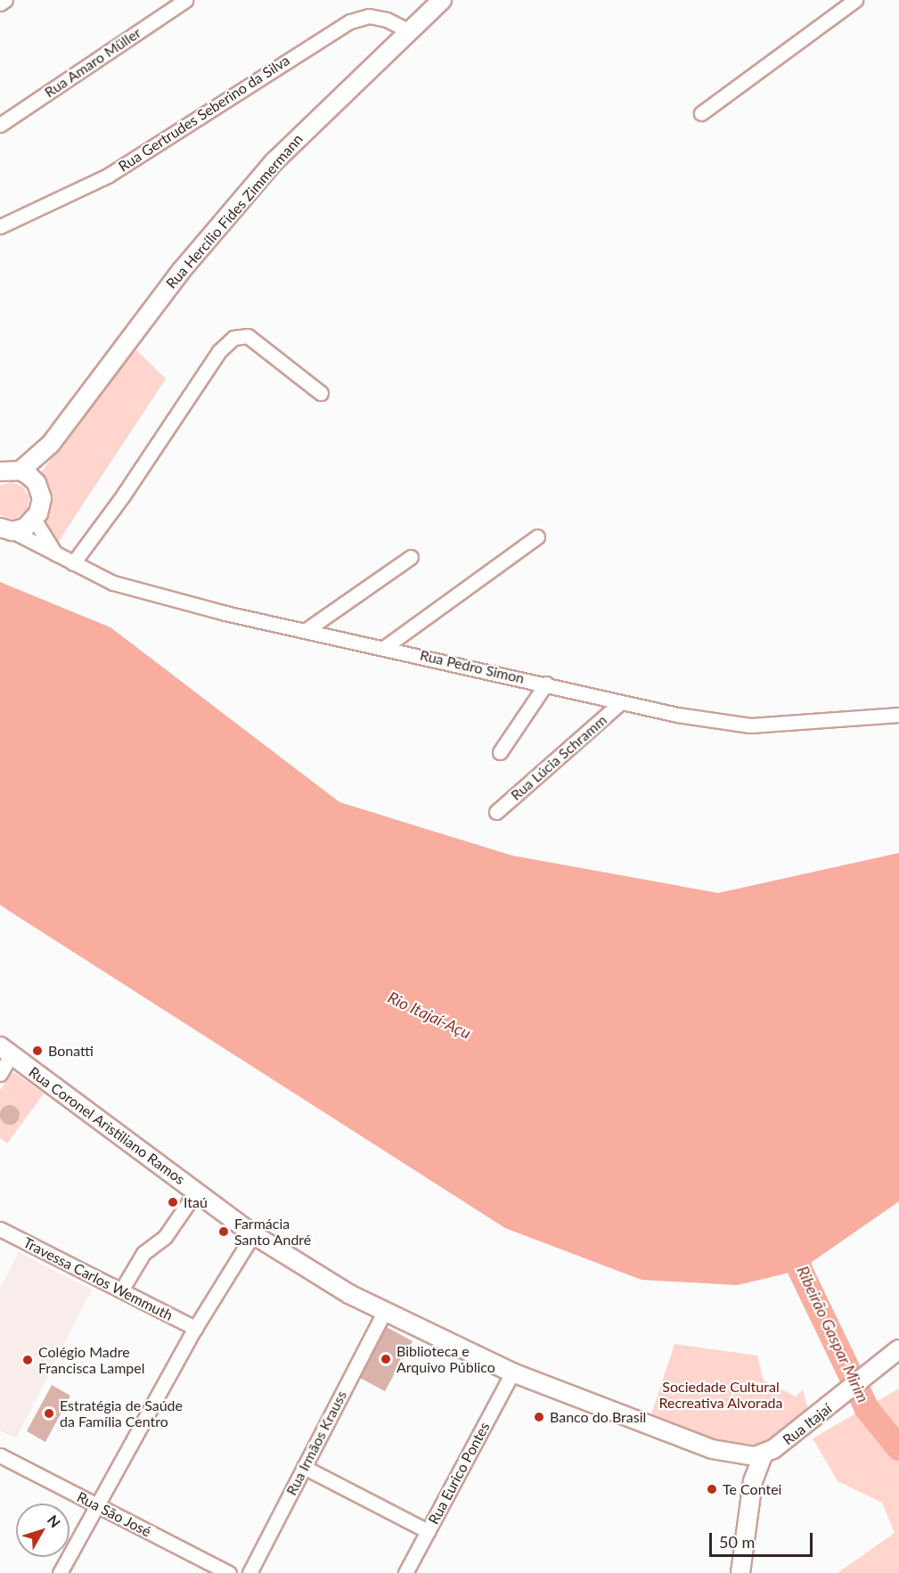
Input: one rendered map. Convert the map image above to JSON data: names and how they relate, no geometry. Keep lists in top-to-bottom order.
{
  "streets": {
    "main road": ["Rua Hercílio Fides Zimmermann", "Rua Coronel Aristiliano Ramos", "Rua Itajaí"],
    "street": [
      "Rua Amaro Müller",
      "Rua Gertrudes Seberino da Silva",
      "Rua Pedro Simon",
      "Rua Lúcia Schramm",
      "Travessa Carlos Wemmuth",
      "Rua Irmãos Krauss",
      "Rua Eurico Pontes",
      "Rua São José"
    ]
  },
  "crossings": [
    ["Rua Gertrudes Seberino da Silva", "Rua Hercílio Fides Zimmermann"],
    ["Rua Pedro Simon", "Rua Lúcia Schramm"],
    ["Rua Coronel Aristiliano Ramos", "Rua Itajaí"],
    ["Rua Coronel Aristiliano Ramos", "Rua Irmãos Krauss"],
    ["Rua Coronel Aristiliano Ramos", "Rua Eurico Pontes"]
  ],
  "water": ["Rio Itajaí-Açu", "Ribeirão Gaspar Mirim"],
  "parks": ["Sociedade Cultural Recreativa Alvorada"],
  "places": [
    "Bonatti",
    "Itaú",
    "Farmácia Santo André",
    "Biblioteca e Arquivo Público",
    "Colégio Madre Francisca Lampel",
    "Estratégia de Saúde da Família Centro",
    "Banco do Brasil",
    "Te Contei"
  ],
  "scale_bar": "50 m",
  "north": "top right"
}
